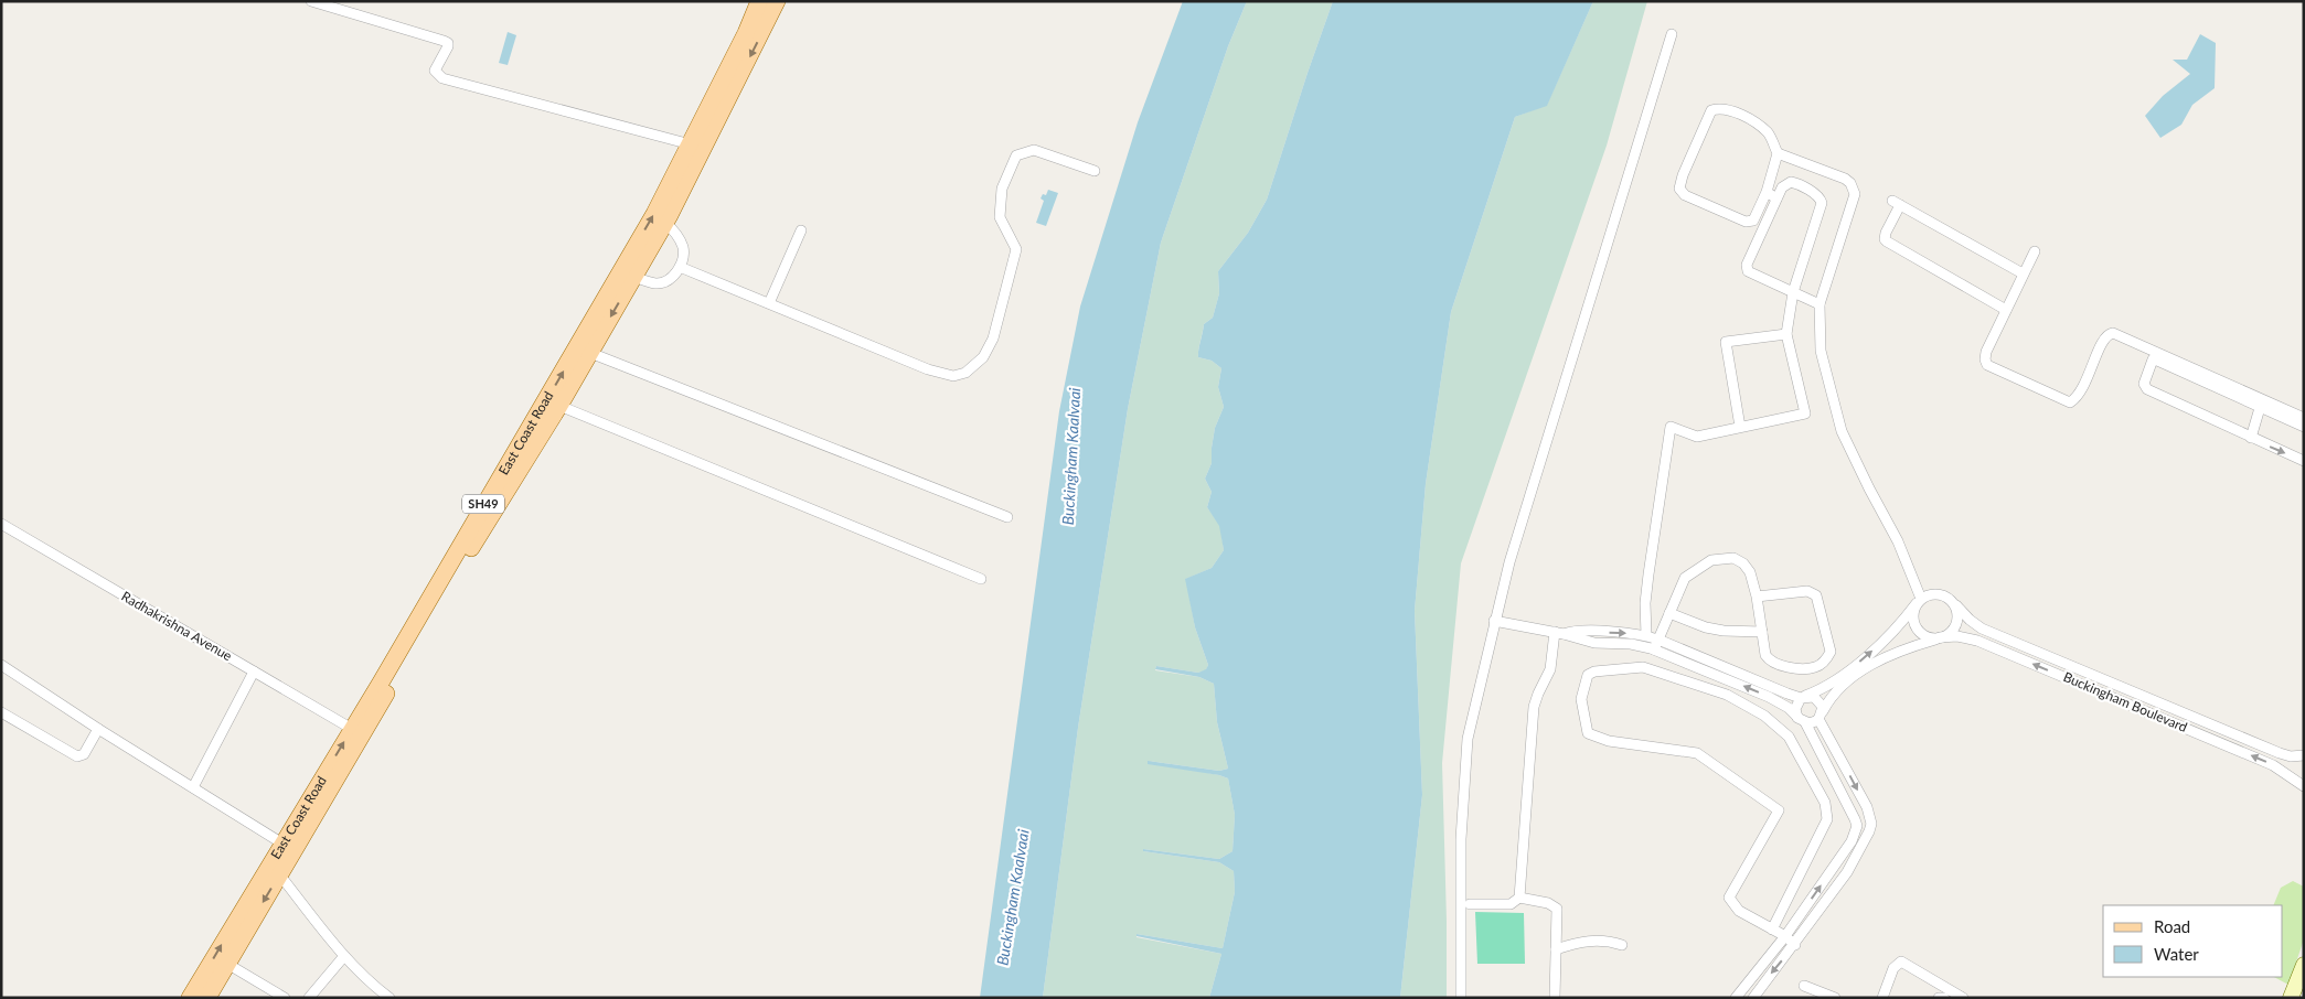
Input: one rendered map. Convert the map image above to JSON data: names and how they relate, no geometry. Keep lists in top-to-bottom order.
{
  "streets": {
    "main road": ["East Coast Road", "SH49"],
    "street": ["Radhakrishna Avenue", "Buckingham Boulevard"]
  },
  "crossings": [
    ["East Coast Road", "Radhakrishna Avenue"]
  ],
  "water": ["Buckingham Kaalvaai"],
  "legend": ["Road", "Water"]
}
